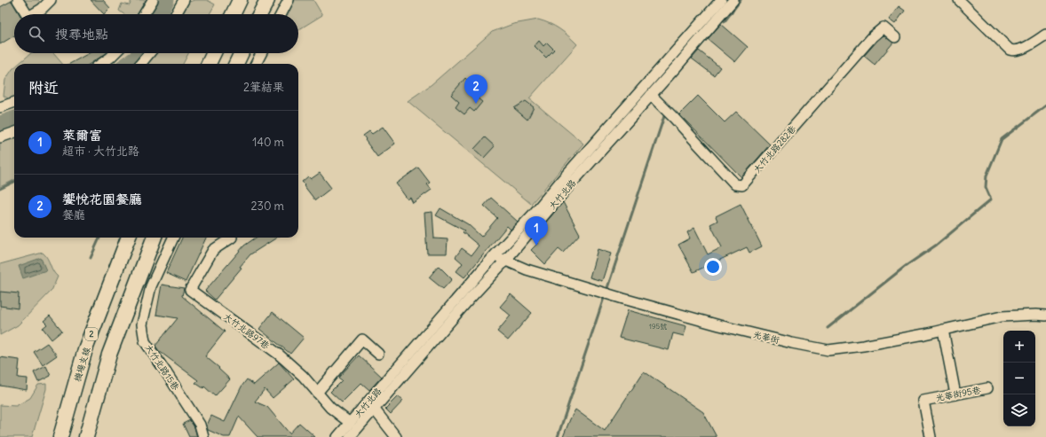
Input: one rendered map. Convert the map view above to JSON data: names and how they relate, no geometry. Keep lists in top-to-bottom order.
{
  "streets": {
    "highway": ["2", "機場支線"],
    "street": [
      "大竹北路282巷",
      "大竹北路",
      "大竹北路97巷",
      "光華街",
      "大竹北路15巷",
      "光華街95巷"
    ]
  },
  "crossings": [
    ["大竹北路282巷", "大竹北路"],
    ["大竹北路", "大竹北路97巷"],
    ["大竹北路", "光華街"]
  ],
  "house_numbers": ["195號"],
  "page": {
    "search": "搜尋地點",
    "heading": ["附近", "2筆結果"],
    "pins": ["2", "1"],
    "list": [
      {
        "mark": "1",
        "name": "萊爾富",
        "note": "超市 · 大竹北路",
        "value": "140 m"
      },
      {
        "mark": "2",
        "name": "饗悅花園餐廳",
        "note": "餐廳",
        "value": "230 m"
      }
    ],
    "map_buttons": ["+", "−"]
  }
}
